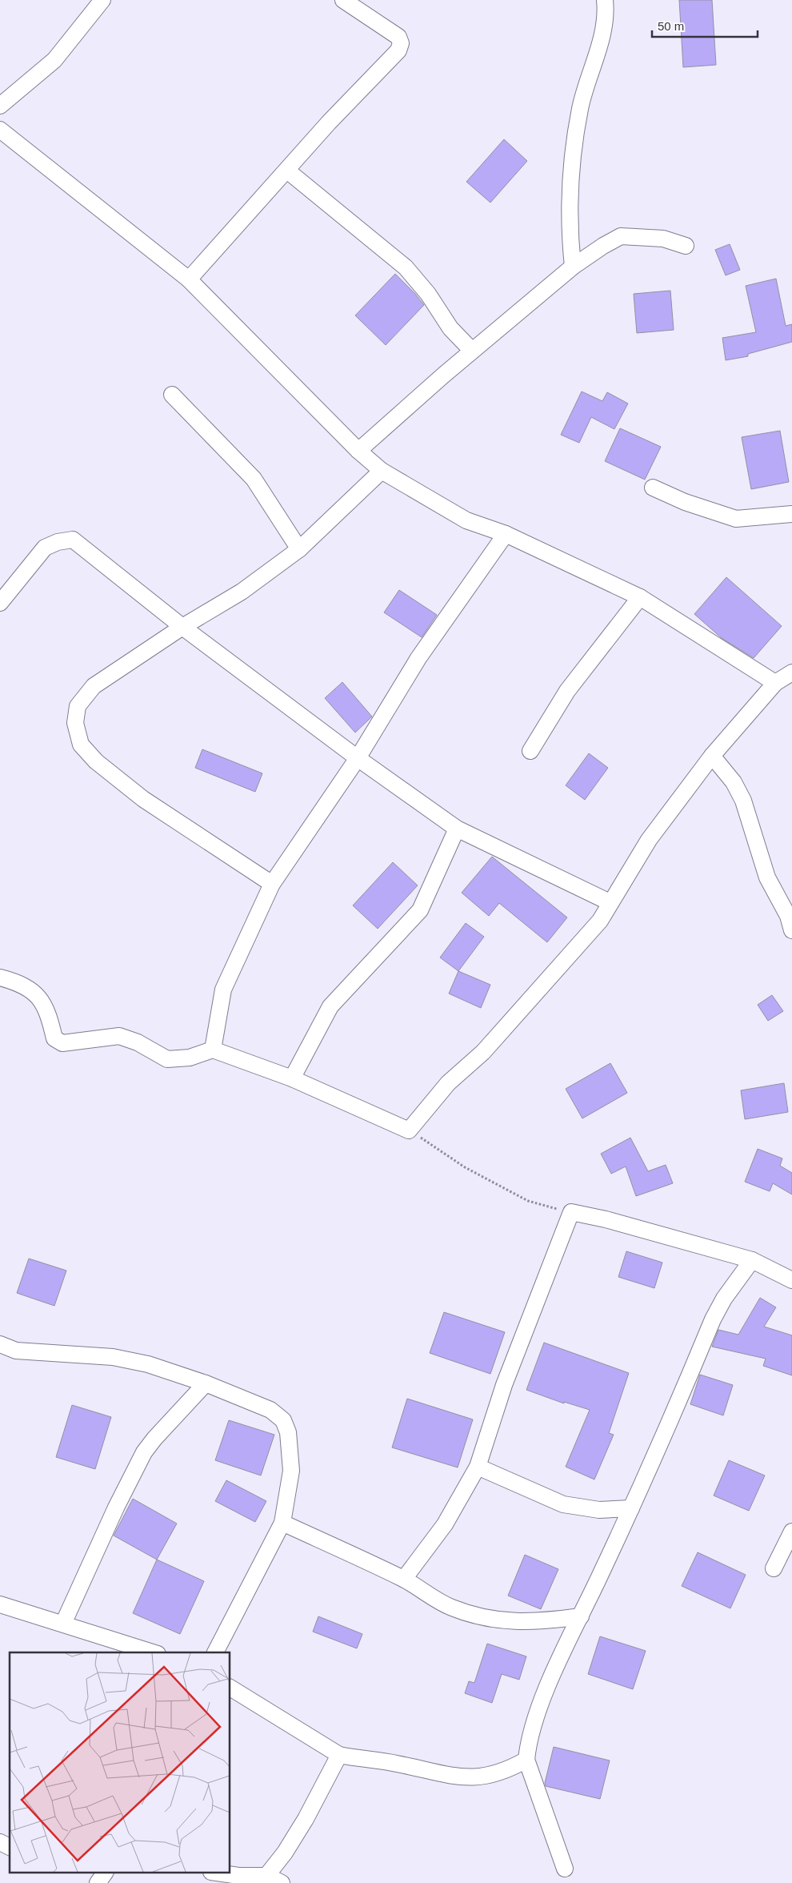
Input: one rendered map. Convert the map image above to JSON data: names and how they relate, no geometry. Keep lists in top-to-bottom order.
{
  "scale_bar": "50 m"
}
